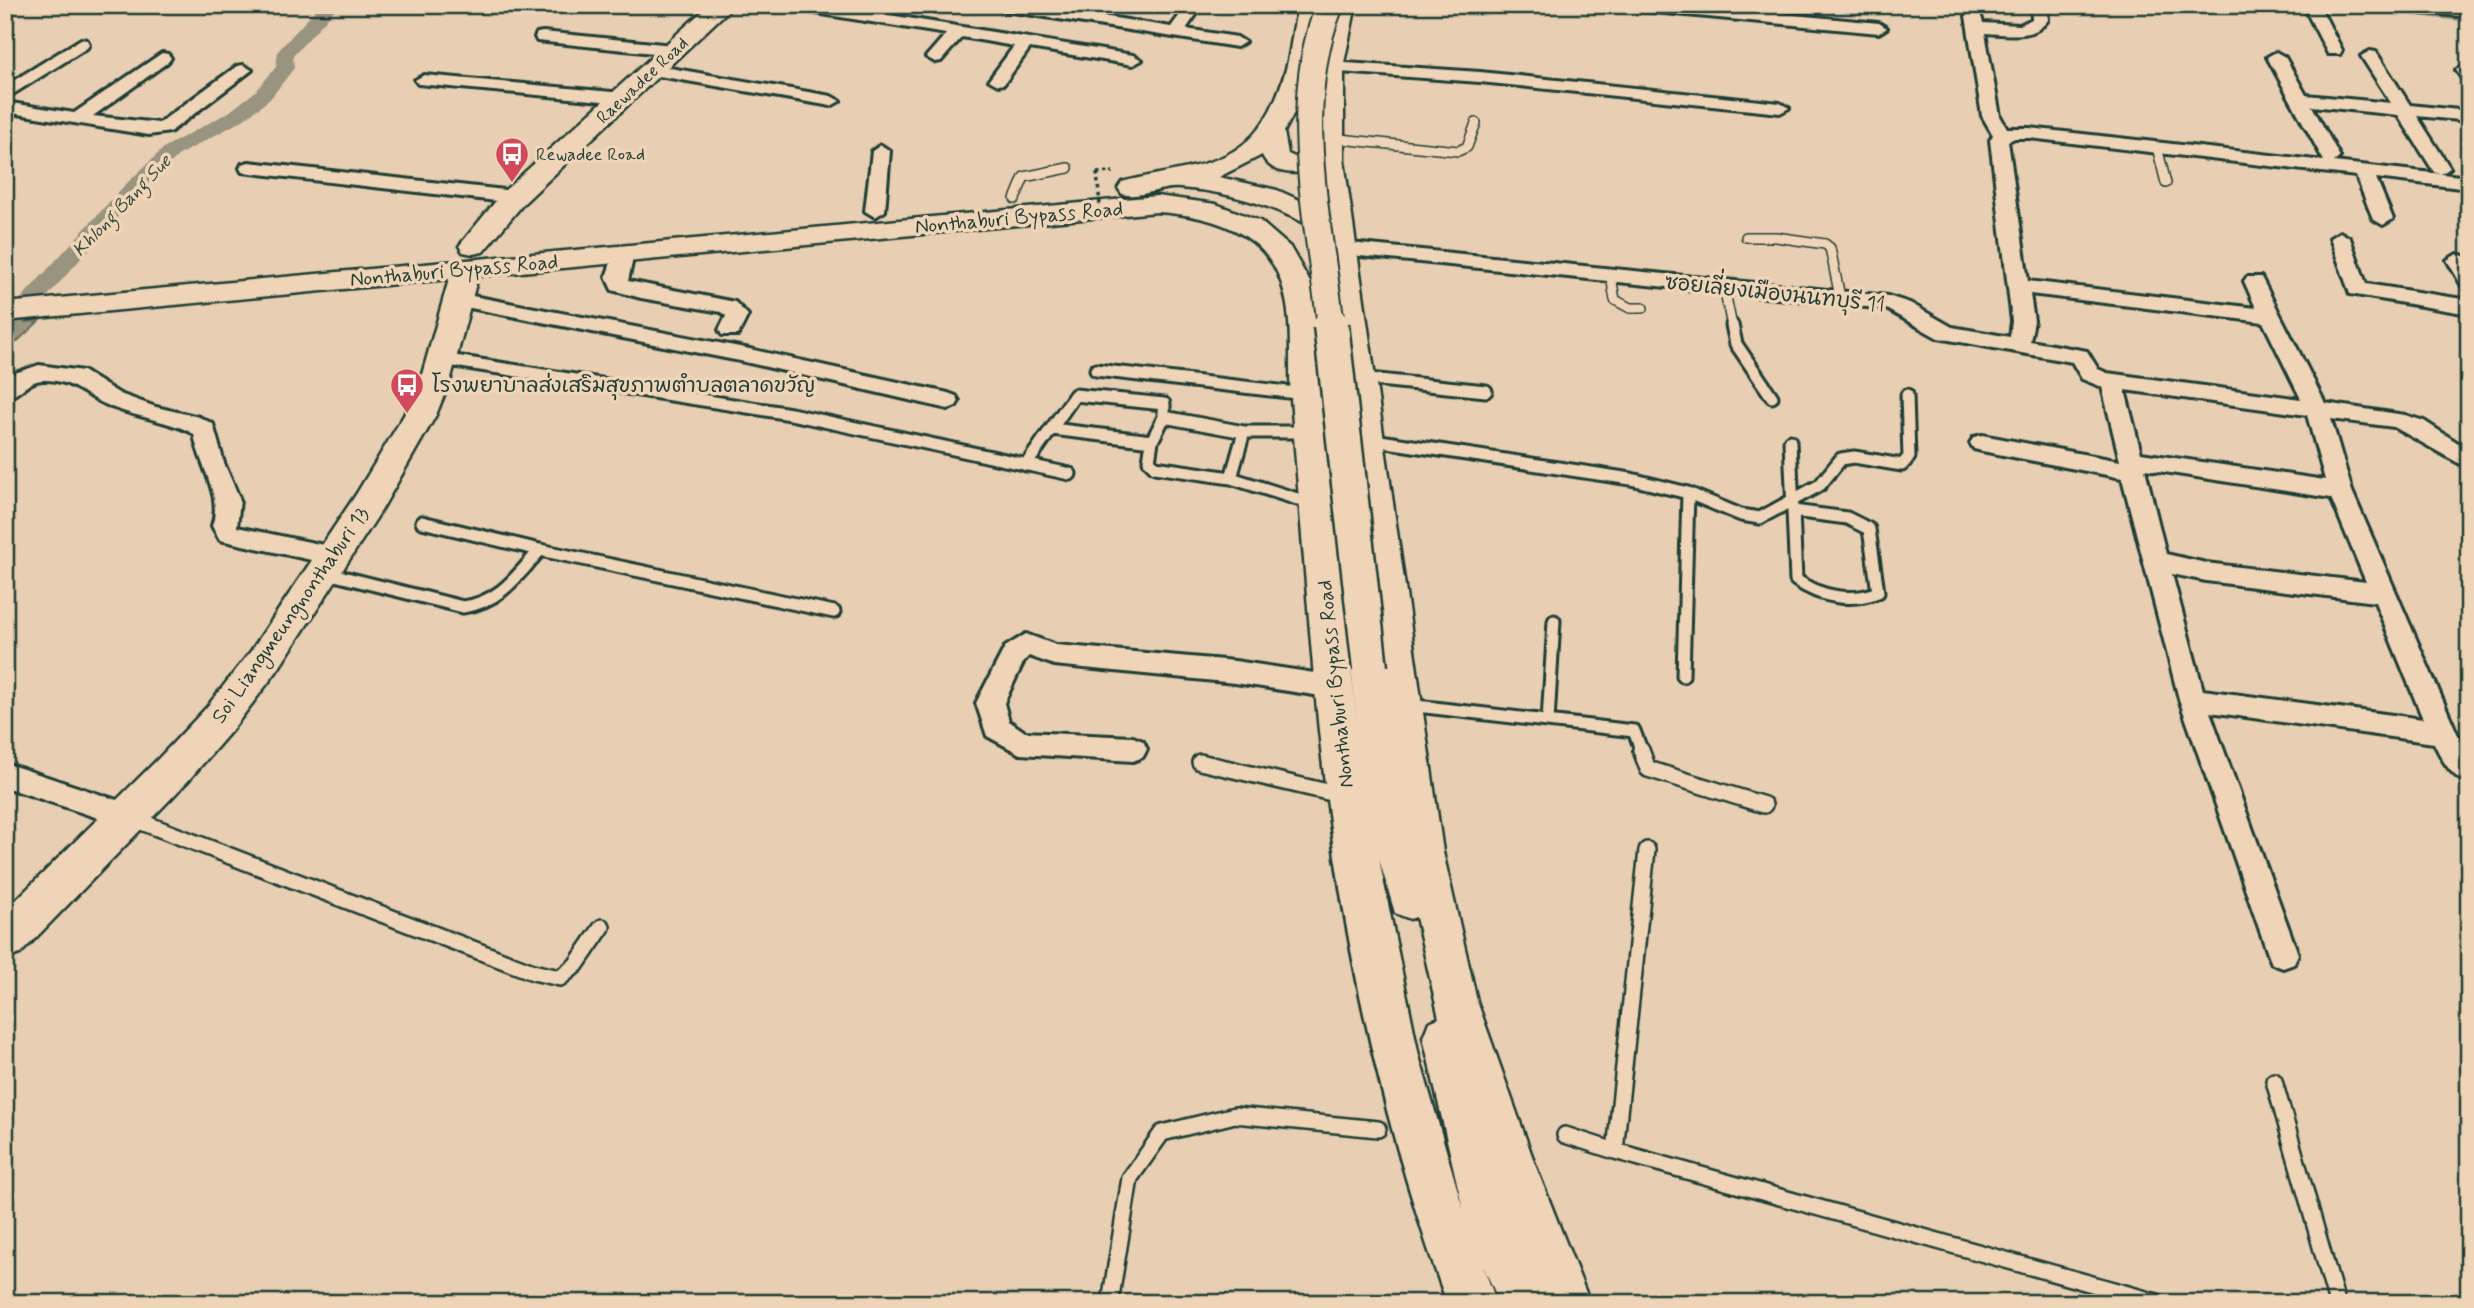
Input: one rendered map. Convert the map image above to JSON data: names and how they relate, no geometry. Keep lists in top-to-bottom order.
{
  "streets": {
    "main road": ["Raewadee Road", "Nonthaburi Bypass Road", "Soi Liangmeungnonthaburi 13"],
    "street": ["ซอยเลี่ยงเมืองนนทบุรี 11"]
  },
  "crossings": [
    ["Raewadee Road", "Nonthaburi Bypass Road"],
    ["Raewadee Road", "Soi Liangmeungnonthaburi 13"],
    ["Nonthaburi Bypass Road", "ซอยเลี่ยงเมืองนนทบุรี 11"],
    ["Nonthaburi Bypass Road", "Soi Liangmeungnonthaburi 13"]
  ],
  "water": ["Khlong Bang Sue"],
  "places": {
    "bus stop": ["Rewadee Road", "โรงพยาบาลส่งเสริมสุขภาพตำบลตลาดขวัญ"]
  }
}
